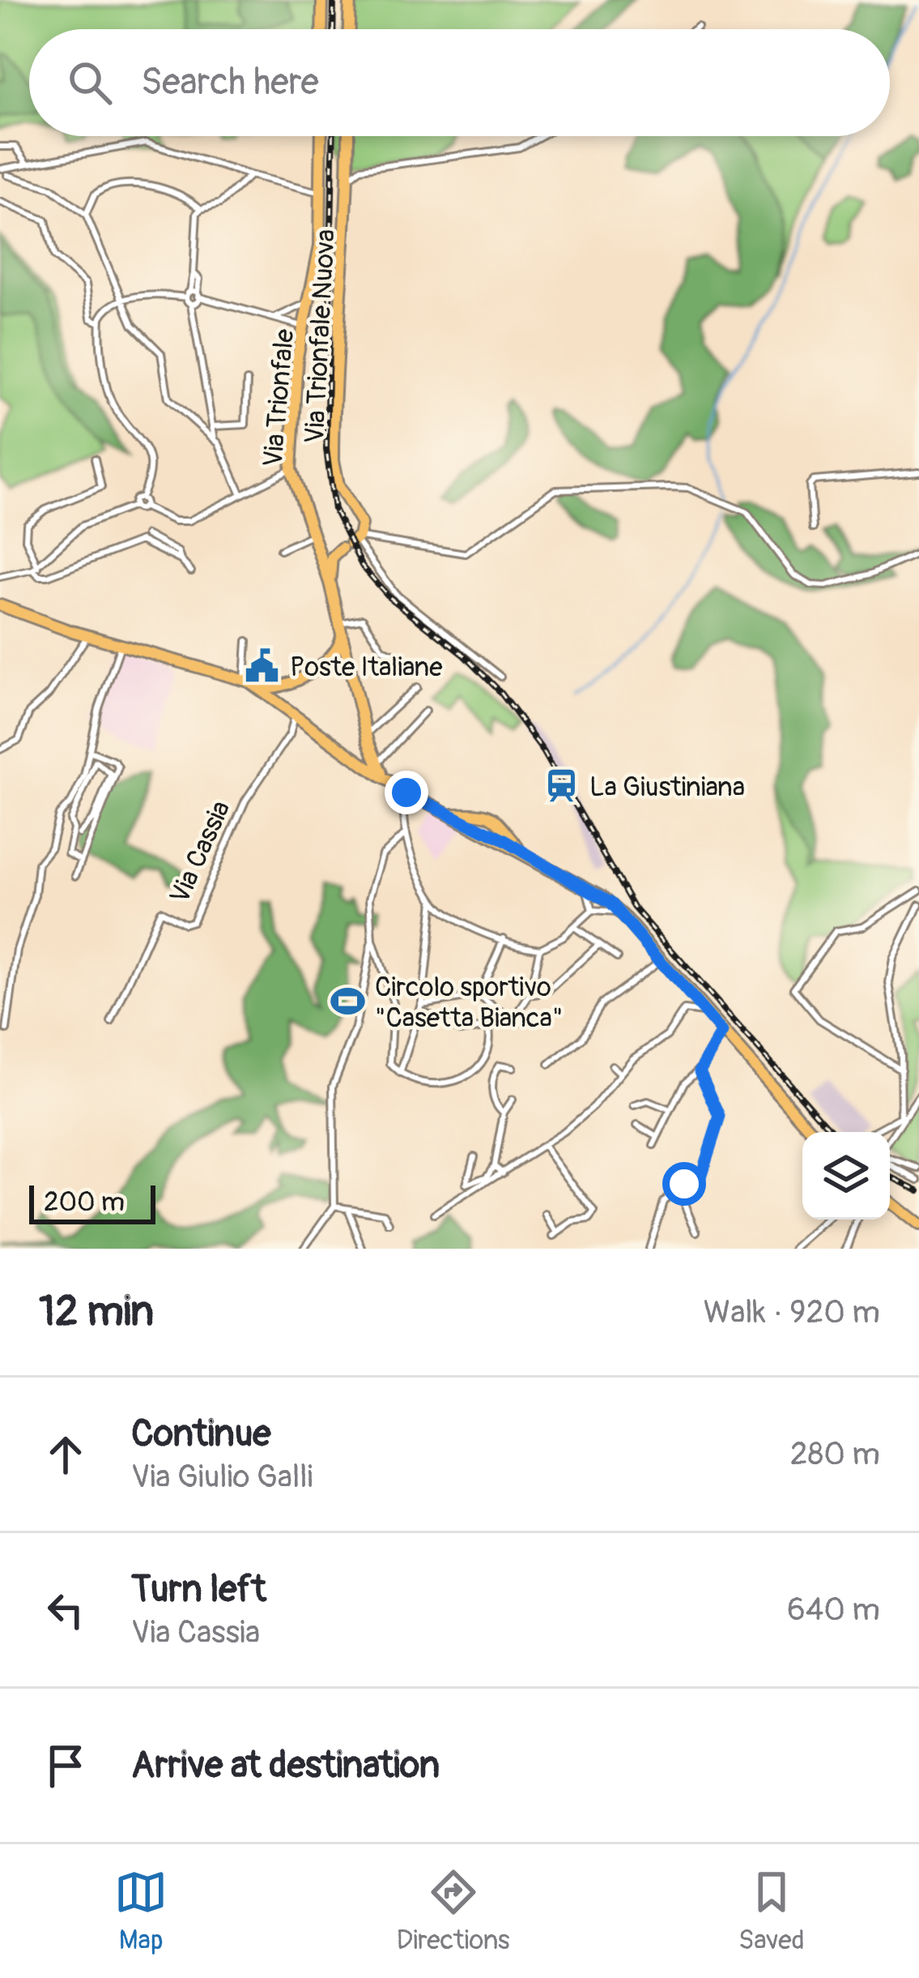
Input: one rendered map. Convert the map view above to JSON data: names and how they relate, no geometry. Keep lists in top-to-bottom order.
{
  "streets": {
    "main road": ["Via Trionfale Nuova", "Via Trionfale"],
    "street": ["Via Cassia"]
  },
  "places": {
    "public building": ["Poste Italiane"],
    "station": ["La Giustiniana"],
    "sports": ["Circolo sportivo \"Casetta Bianca\""]
  },
  "scale_bar": "200 m",
  "page": {
    "search": "Search here",
    "scale": "200 m",
    "heading": ["12 min", "Walk · 920 m"],
    "list": [
      ["Continue", "Via Giulio Galli", "280 m"],
      ["Turn left", "Via Cassia", "640 m"],
      "Arrive at destination"
    ],
    "nav": ["Map", "Directions", "Saved"]
  }
}
